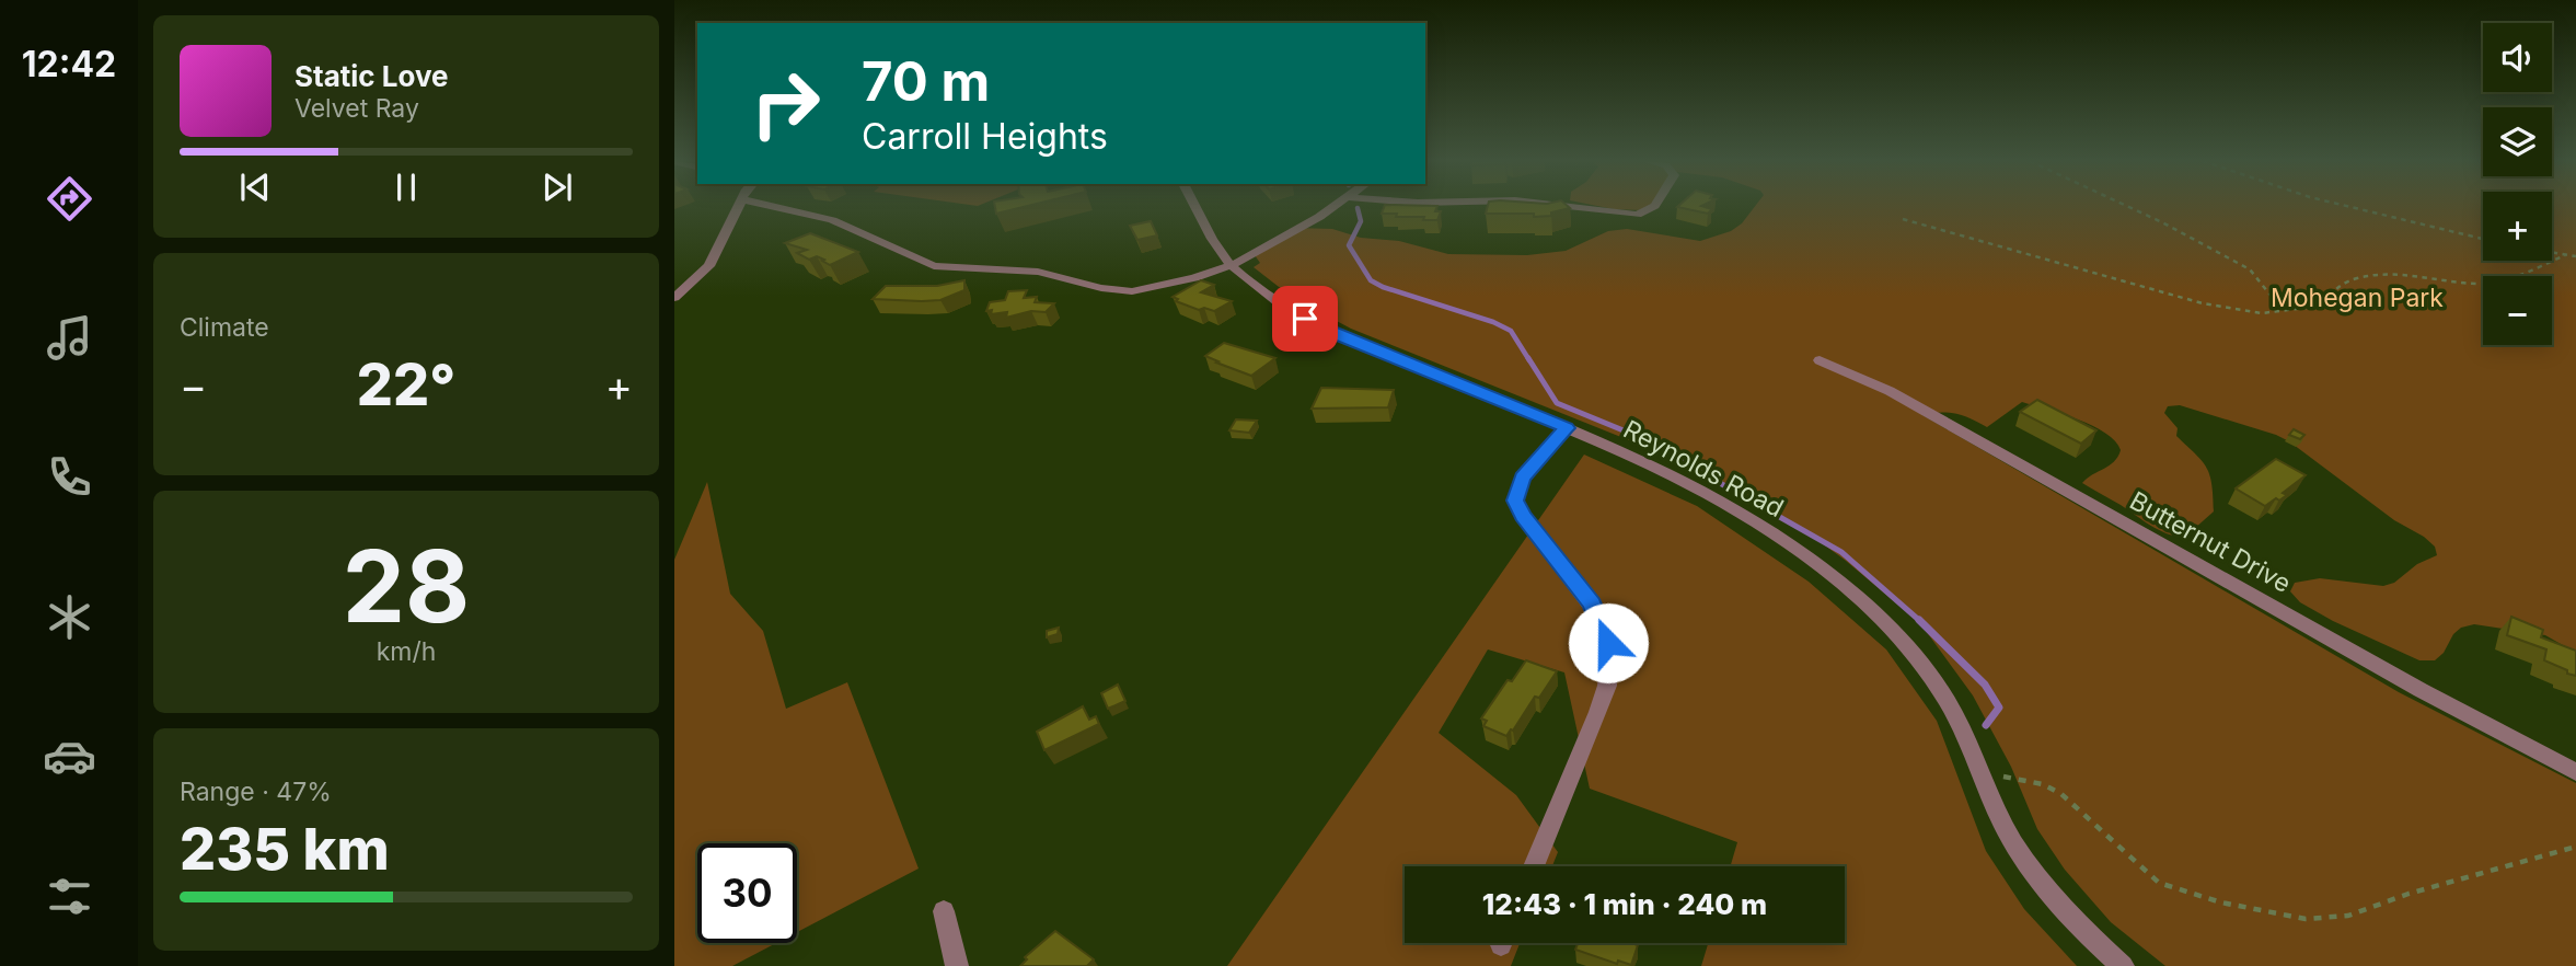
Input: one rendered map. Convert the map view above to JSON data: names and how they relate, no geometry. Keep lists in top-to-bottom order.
{
  "streets": {
    "street": ["Reynolds Road", "Butternut Drive"]
  },
  "parks": ["Mohegan Park"],
  "page": {
    "tabs": "12:42",
    "map_buttons": ["+", "−"],
    "turn": ["70 m", "Carroll Heights"],
    "song": ["Static Love", "Velvet Ray"],
    "tile": [
      "Climate",
      ["28", "km/h"],
      ["Range · 47%", "235 km"]
    ],
    "heat": ["−", "22°", "+"],
    "limit": "30",
    "trip": "12:43 · 1 min · 240 m"
  }
}
